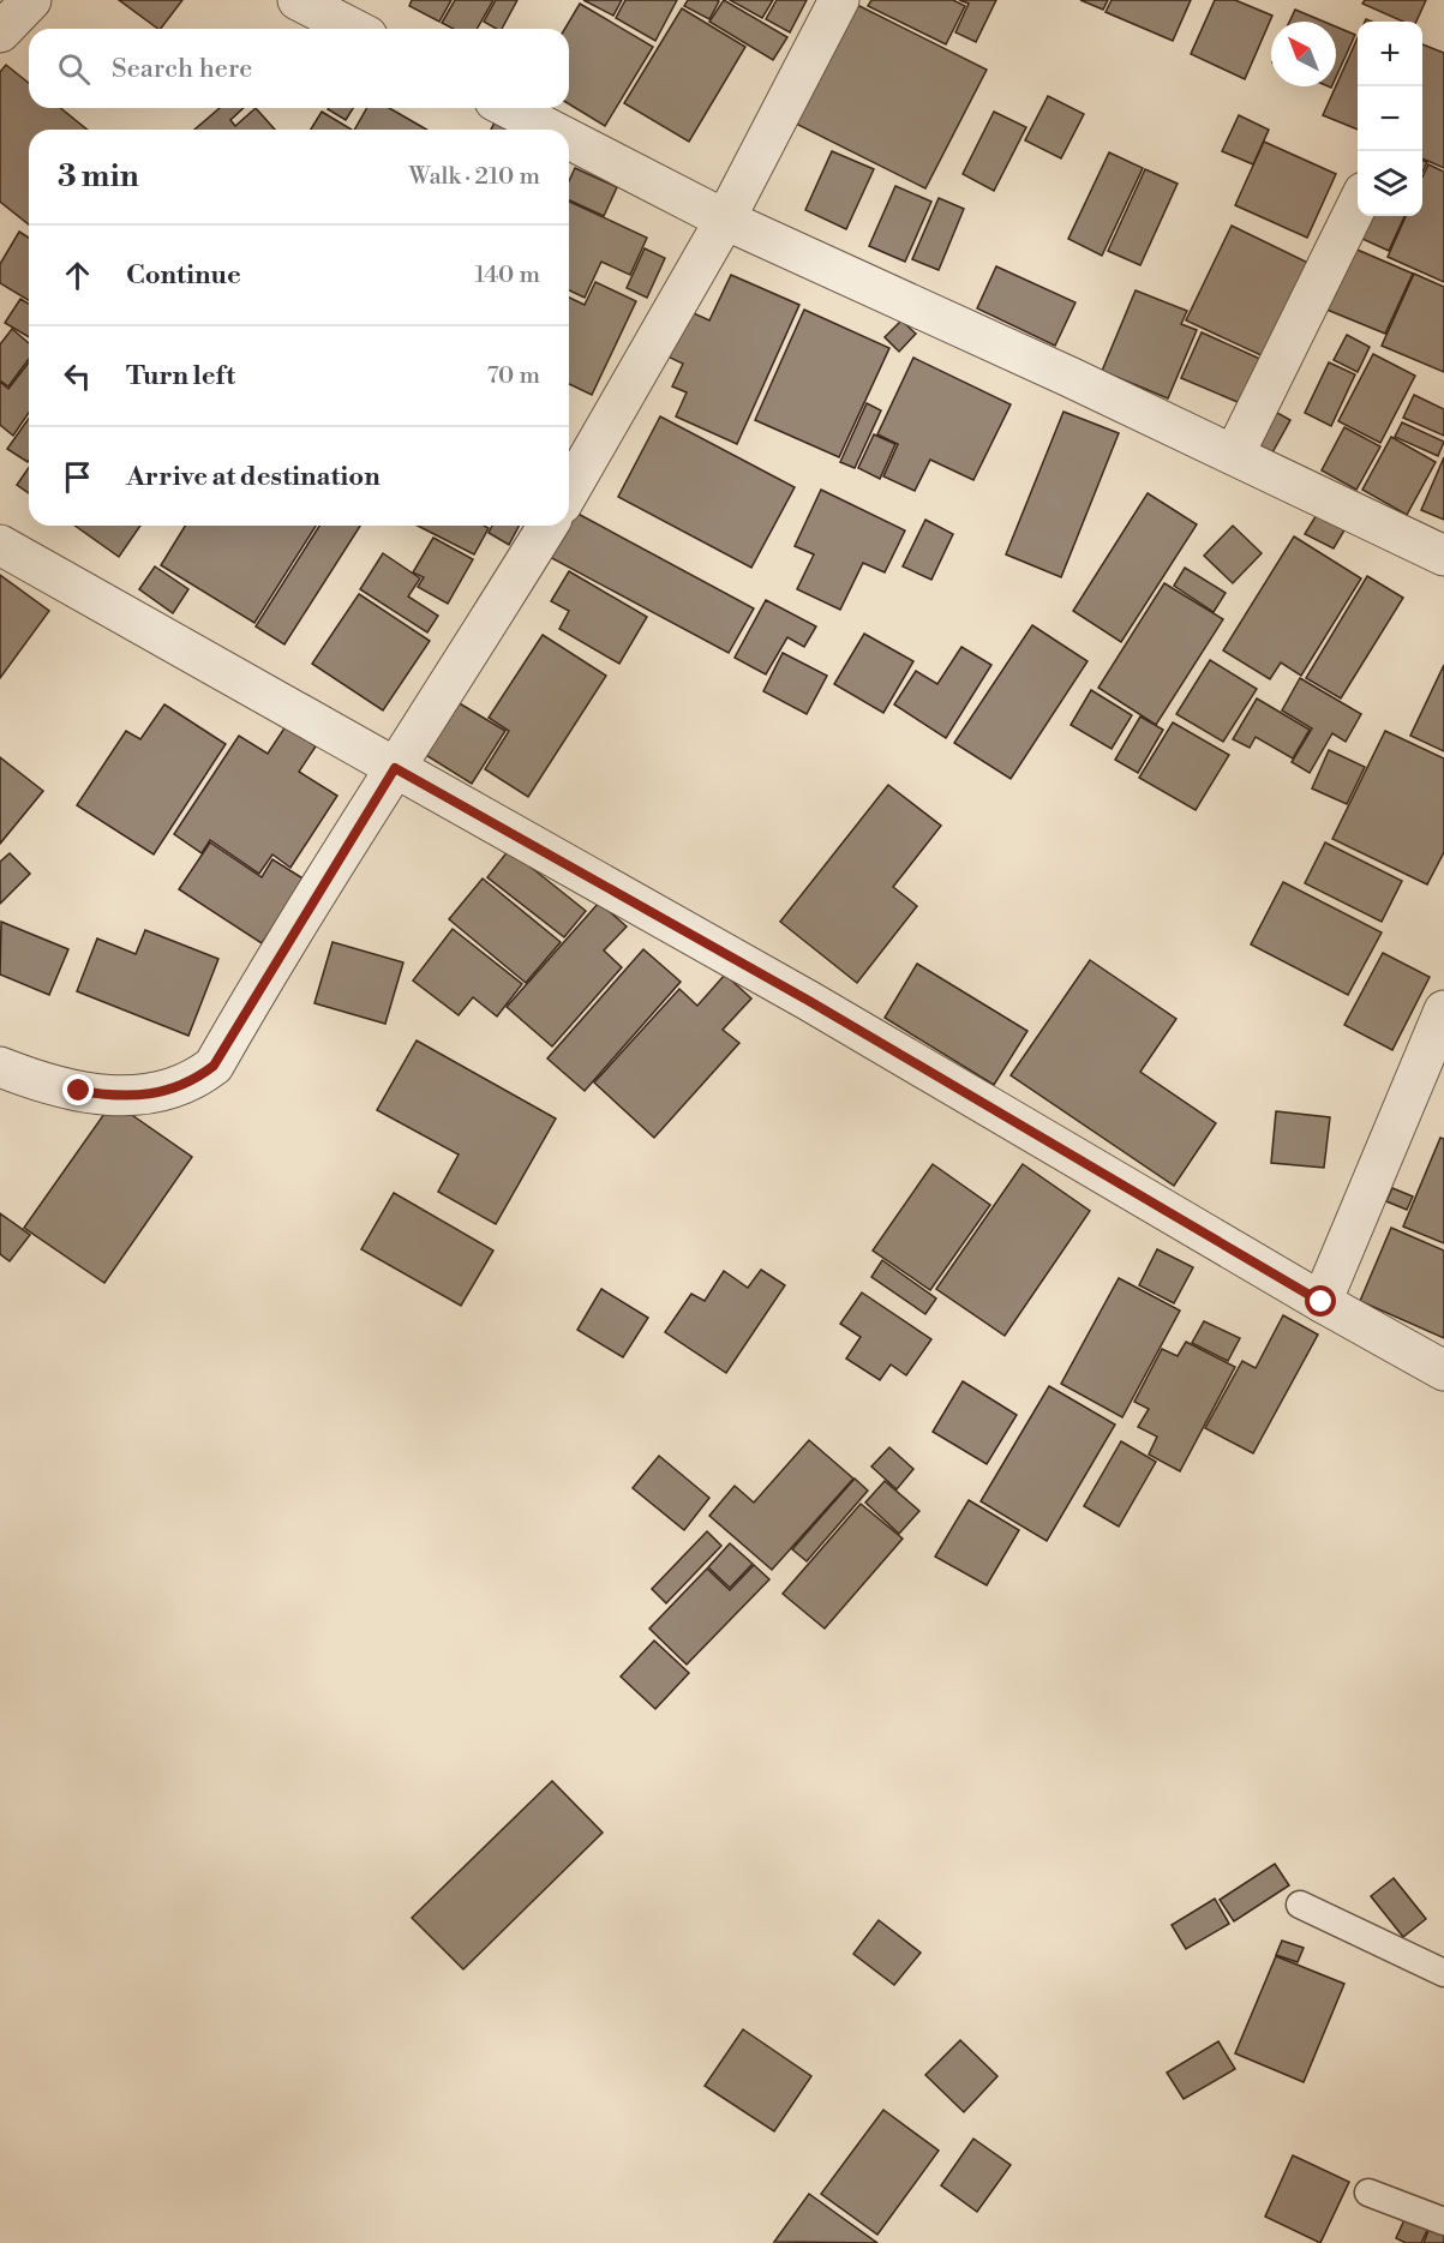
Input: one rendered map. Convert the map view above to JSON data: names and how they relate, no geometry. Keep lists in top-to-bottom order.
{
  "north": "top left",
  "page": {
    "map_buttons": ["+", "−"],
    "search": "Search here",
    "heading": ["3 min", "Walk · 210 m"],
    "list": [
      ["Continue", "140 m"],
      ["Turn left", "70 m"],
      "Arrive at destination"
    ]
  }
}
